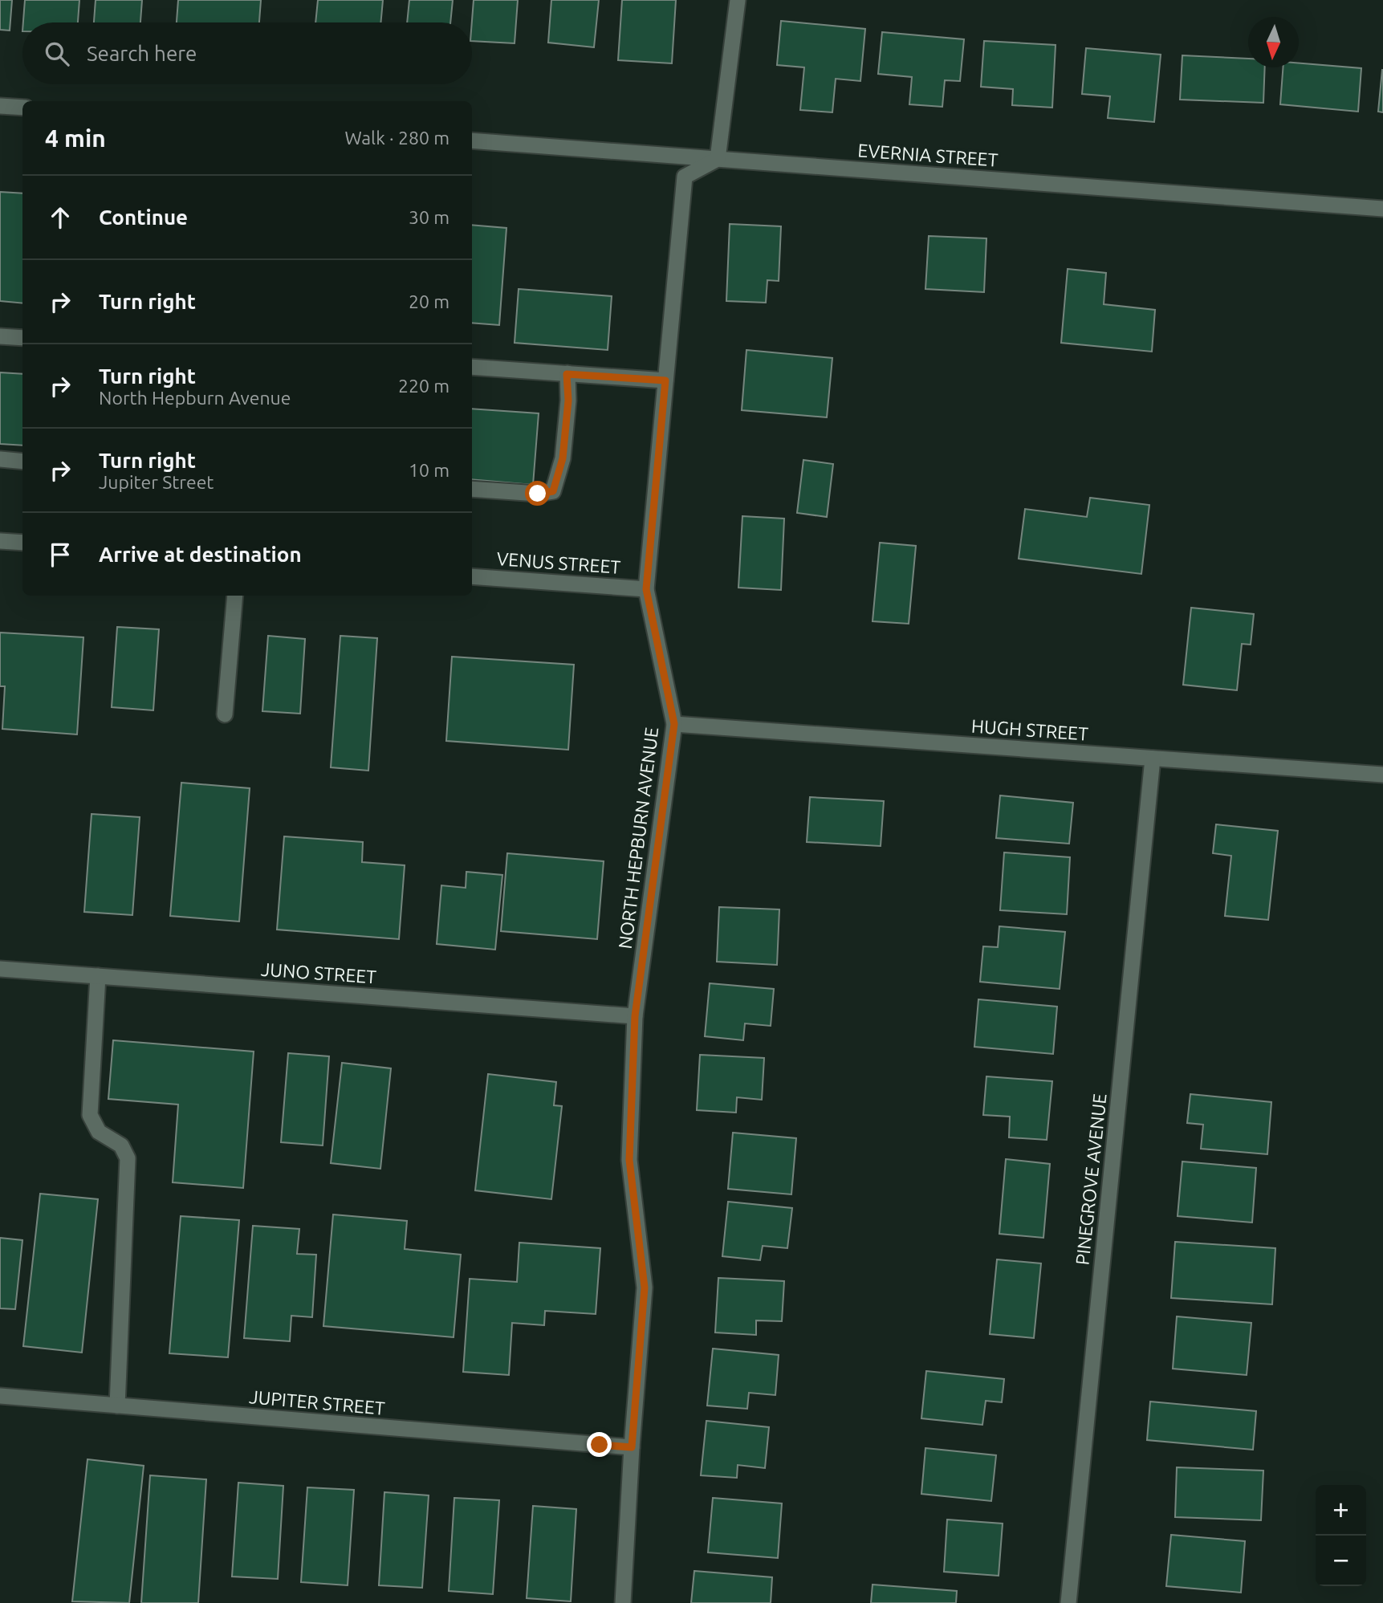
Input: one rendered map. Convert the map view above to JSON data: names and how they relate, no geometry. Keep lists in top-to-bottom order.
{
  "streets": {
    "street": [
      "EVERNIA STREET",
      "VENUS STREET",
      "HUGH STREET",
      "NORTH HEPBURN AVENUE",
      "JUNO STREET",
      "PINEGROVE AVENUE",
      "JUPITER STREET"
    ]
  },
  "crossings": [
    ["EVERNIA STREET", "NORTH HEPBURN AVENUE"],
    ["VENUS STREET", "NORTH HEPBURN AVENUE"],
    ["HUGH STREET", "NORTH HEPBURN AVENUE"],
    ["HUGH STREET", "PINEGROVE AVENUE"],
    ["NORTH HEPBURN AVENUE", "JUNO STREET"],
    ["NORTH HEPBURN AVENUE", "JUPITER STREET"]
  ],
  "north": "bottom",
  "page": {
    "search": "Search here",
    "heading": ["4 min", "Walk · 280 m"],
    "list": [
      ["Continue", "30 m"],
      ["Turn right", "20 m"],
      ["Turn right", "North Hepburn Avenue", "220 m"],
      ["Turn right", "Jupiter Street", "10 m"],
      "Arrive at destination"
    ],
    "map_buttons": ["+", "−"]
  }
}
